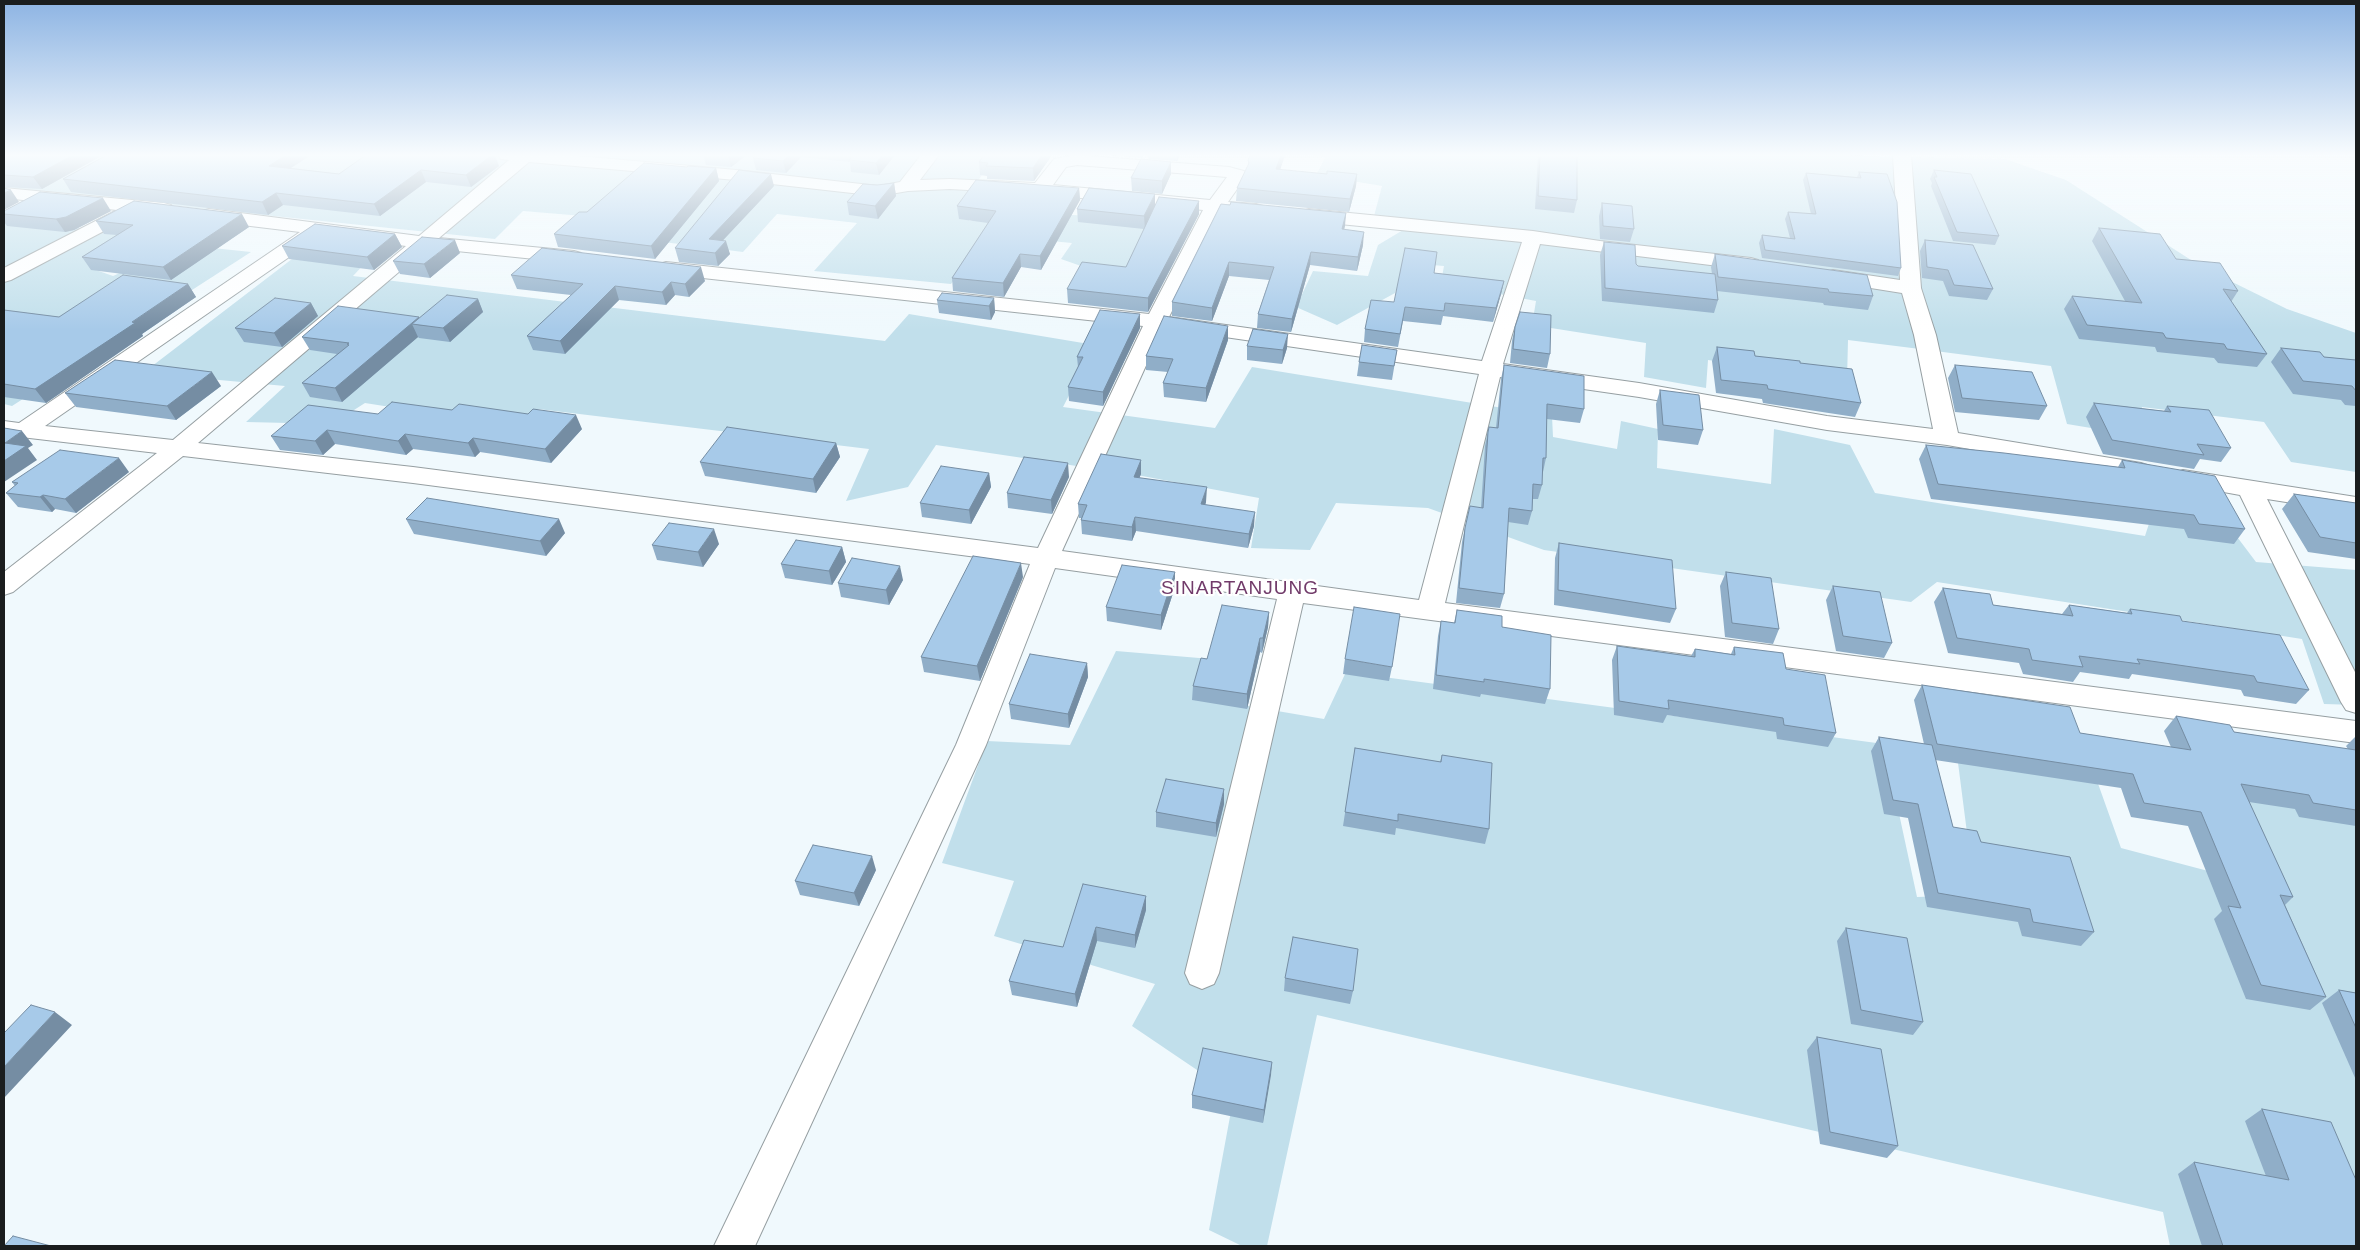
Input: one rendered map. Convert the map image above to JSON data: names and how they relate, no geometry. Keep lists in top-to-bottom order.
{
  "districts": ["SINARTANJUNG"]
}
